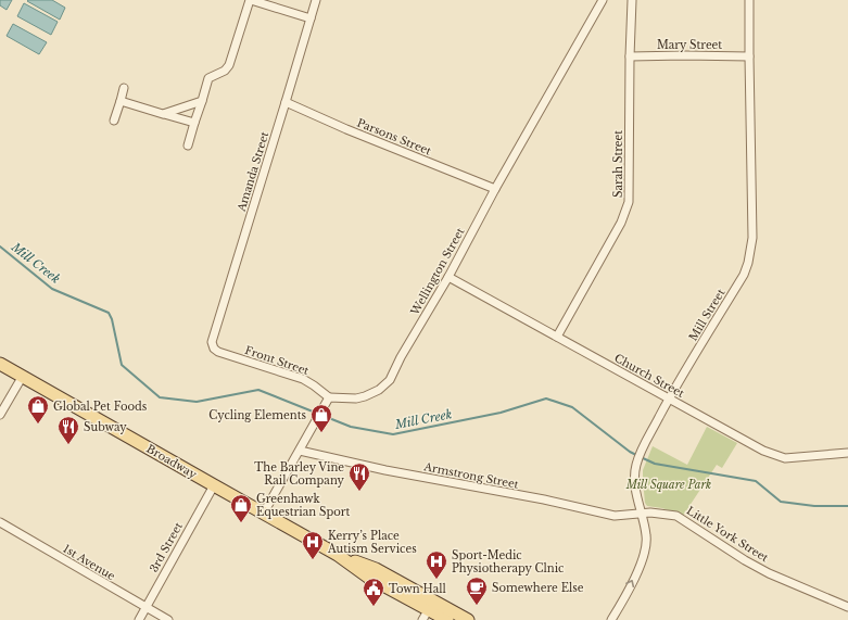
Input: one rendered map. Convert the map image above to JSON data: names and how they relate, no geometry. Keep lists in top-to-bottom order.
{
  "streets": {
    "main road": ["Broadway"],
    "street": [
      "Mary Street",
      "Parsons Street",
      "Sarah Street",
      "Amanda Street",
      "Wellington Street",
      "Mill Street",
      "Front Street",
      "Church Street",
      "Armstrong Street",
      "Little York Street",
      "3rd Street",
      "1st Avenue"
    ]
  },
  "crossings": [
    ["Mary Street", "Sarah Street"],
    ["Mary Street", "Mill Street"],
    ["Parsons Street", "Amanda Street"],
    ["Parsons Street", "Wellington Street"],
    ["Sarah Street", "Church Street"],
    ["Amanda Street", "Front Street"],
    ["Wellington Street", "Front Street"],
    ["Wellington Street", "Church Street"],
    ["Mill Street", "Church Street"],
    ["Mill Street", "Armstrong Street"],
    ["Mill Street", "Little York Street"],
    ["Broadway", "3rd Street"],
    ["Armstrong Street", "Little York Street"],
    ["3rd Street", "1st Avenue"]
  ],
  "water": ["Mill Creek"],
  "parks": ["Mill Square Park"],
  "places": {
    "shop": ["Global Pet Foods", "Cycling Elements", "Greenhawk Equestrian Sport"],
    "restaurant": ["Subway", "The Barley Vine Rail Company"],
    "hospital": ["Kerry’s Place Autism Services", "Sport-Medic Physiotherapy Clnic"],
    "cafe": ["Somewhere Else"],
    "public building": ["Town Hall"]
  }
}
